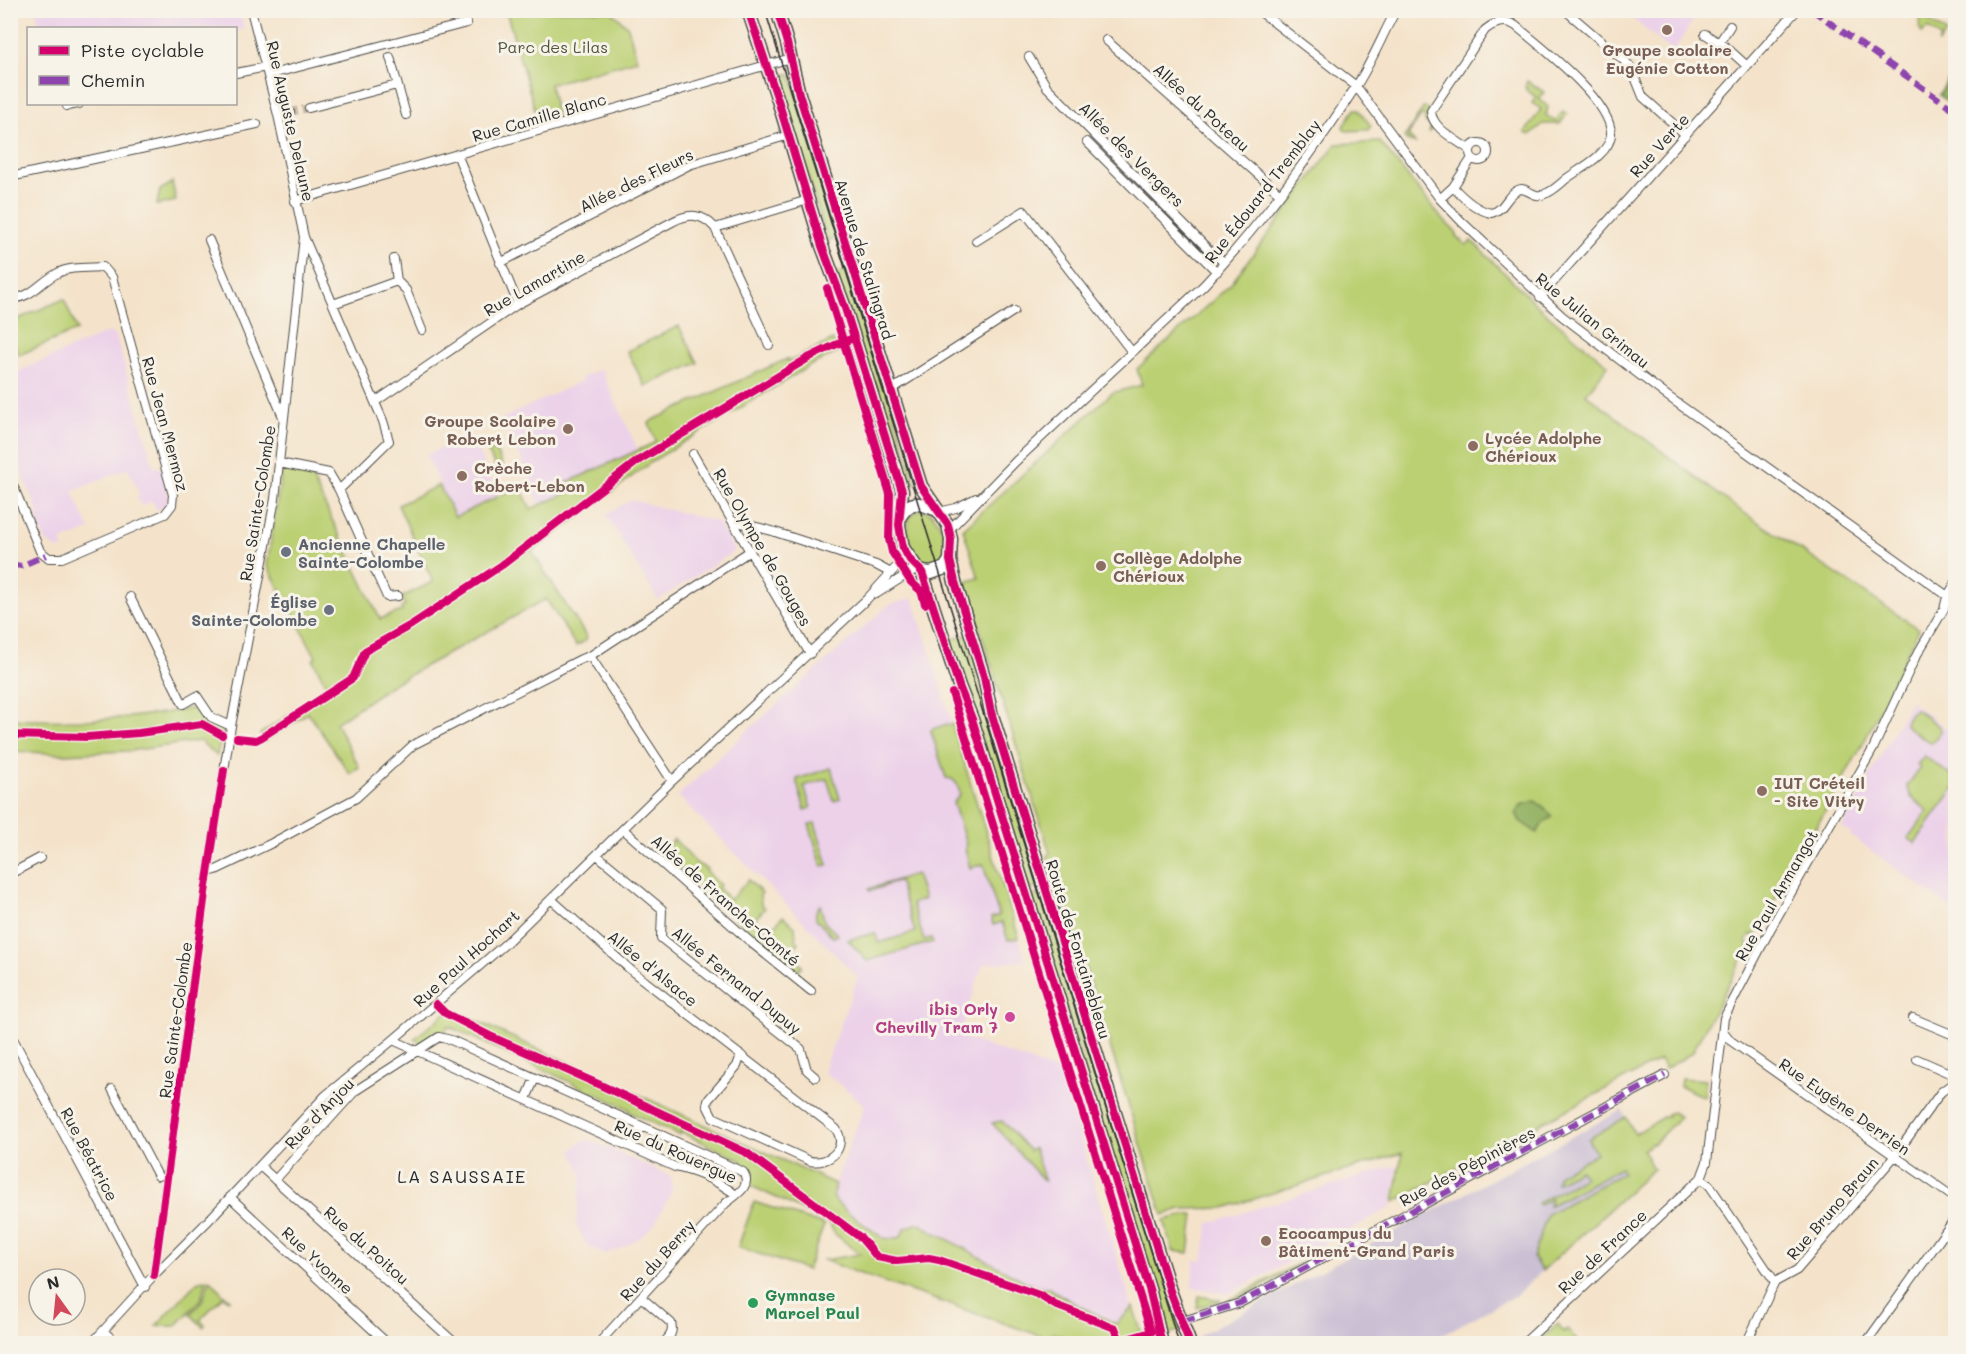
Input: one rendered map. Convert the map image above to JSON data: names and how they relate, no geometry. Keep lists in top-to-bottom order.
{
  "streets": {
    "main road": ["Avenue de Stalingrad", "Route de Fontainebleau"],
    "street": [
      "Allée du Poteau",
      "Rue Camille Blanc",
      "Rue Auguste Delaune",
      "Rue Verte",
      "Allée des Vergers",
      "Allée des Fleurs",
      "Rue Édouard Tremblay",
      "Rue Lamartine",
      "Rue Julian Grimau",
      "Rue Jean Mermoz",
      "Rue Sainte-Colombe",
      "Rue Olympe de Gouges",
      "Rue Paul Armangot",
      "Allée de Franche-Comté",
      "Rue Paul Hochart",
      "Allée d'Alsace",
      "Allée Fernand Dupuy",
      "Rue Eugène Derrien",
      "Rue d'Anjou",
      "Rue du Rouergue",
      "Rue Béatrice",
      "Rue des Pépinières",
      "Rue Bruno Braun",
      "Rue du Poitou",
      "Rue de France",
      "Rue Yvonne",
      "Rue du Berry"
    ]
  },
  "crossings": [
    ["Allée du Poteau", "Rue Édouard Tremblay"],
    ["Rue Camille Blanc", "Rue Auguste Delaune"],
    ["Rue Camille Blanc", "Avenue de Stalingrad"],
    ["Rue Auguste Delaune", "Rue Lamartine"],
    ["Rue Auguste Delaune", "Rue Sainte-Colombe"],
    ["Rue Verte", "Rue Julian Grimau"],
    ["Allée des Vergers", "Rue Édouard Tremblay"],
    ["Allée des Fleurs", "Avenue de Stalingrad"],
    ["Rue Édouard Tremblay", "Avenue de Stalingrad"],
    ["Rue Édouard Tremblay", "Rue Julian Grimau"],
    ["Rue Édouard Tremblay", "Route de Fontainebleau"],
    ["Rue Édouard Tremblay", "Rue Paul Hochart"],
    ["Avenue de Stalingrad", "Route de Fontainebleau"],
    ["Avenue de Stalingrad", "Rue Paul Hochart"],
    ["Rue Julian Grimau", "Rue Paul Armangot"],
    ["Rue Sainte-Colombe", "Rue Paul Hochart"],
    ["Rue Olympe de Gouges", "Rue Paul Hochart"],
    ["Rue Paul Armangot", "Rue Eugène Derrien"],
    ["Rue Paul Armangot", "Rue de France"],
    ["Allée de Franche-Comté", "Rue Paul Hochart"],
    ["Route de Fontainebleau", "Rue Paul Hochart"],
    ["Route de Fontainebleau", "Rue des Pépinières"],
    ["Rue Paul Hochart", "Allée d'Alsace"],
    ["Rue Paul Hochart", "Allée Fernand Dupuy"],
    ["Rue Paul Hochart", "Rue du Rouergue"],
    ["Rue Paul Hochart", "Rue Béatrice"],
    ["Rue Paul Hochart", "Rue du Poitou"],
    ["Rue Paul Hochart", "Rue Yvonne"],
    ["Rue Eugène Derrien", "Rue Bruno Braun"],
    ["Rue d'Anjou", "Rue du Rouergue"],
    ["Rue d'Anjou", "Rue du Poitou"],
    ["Rue du Rouergue", "Rue du Berry"]
  ],
  "districts": ["LA SAUSSAIE"],
  "parks": ["Parc des Lilas"],
  "places": [
    "Groupe scolaire Eugénie Cotton",
    "Groupe Scolaire Robert Lebon",
    "Lycée Adolphe Chérioux",
    "Crèche Robert-Lebon",
    "Ancienne Chapelle Sainte-Colombe",
    "Collège Adolphe Chérioux",
    "Église Sainte-Colombe",
    "IUT Créteil - Site Vitry",
    "ibis Orly Chevilly Tram 7",
    "Ecocampus du Bâtiment-Grand Paris",
    "Gymnase Marcel Paul"
  ],
  "legend": ["Piste cyclable", "Chemin"],
  "north": "top"
}
